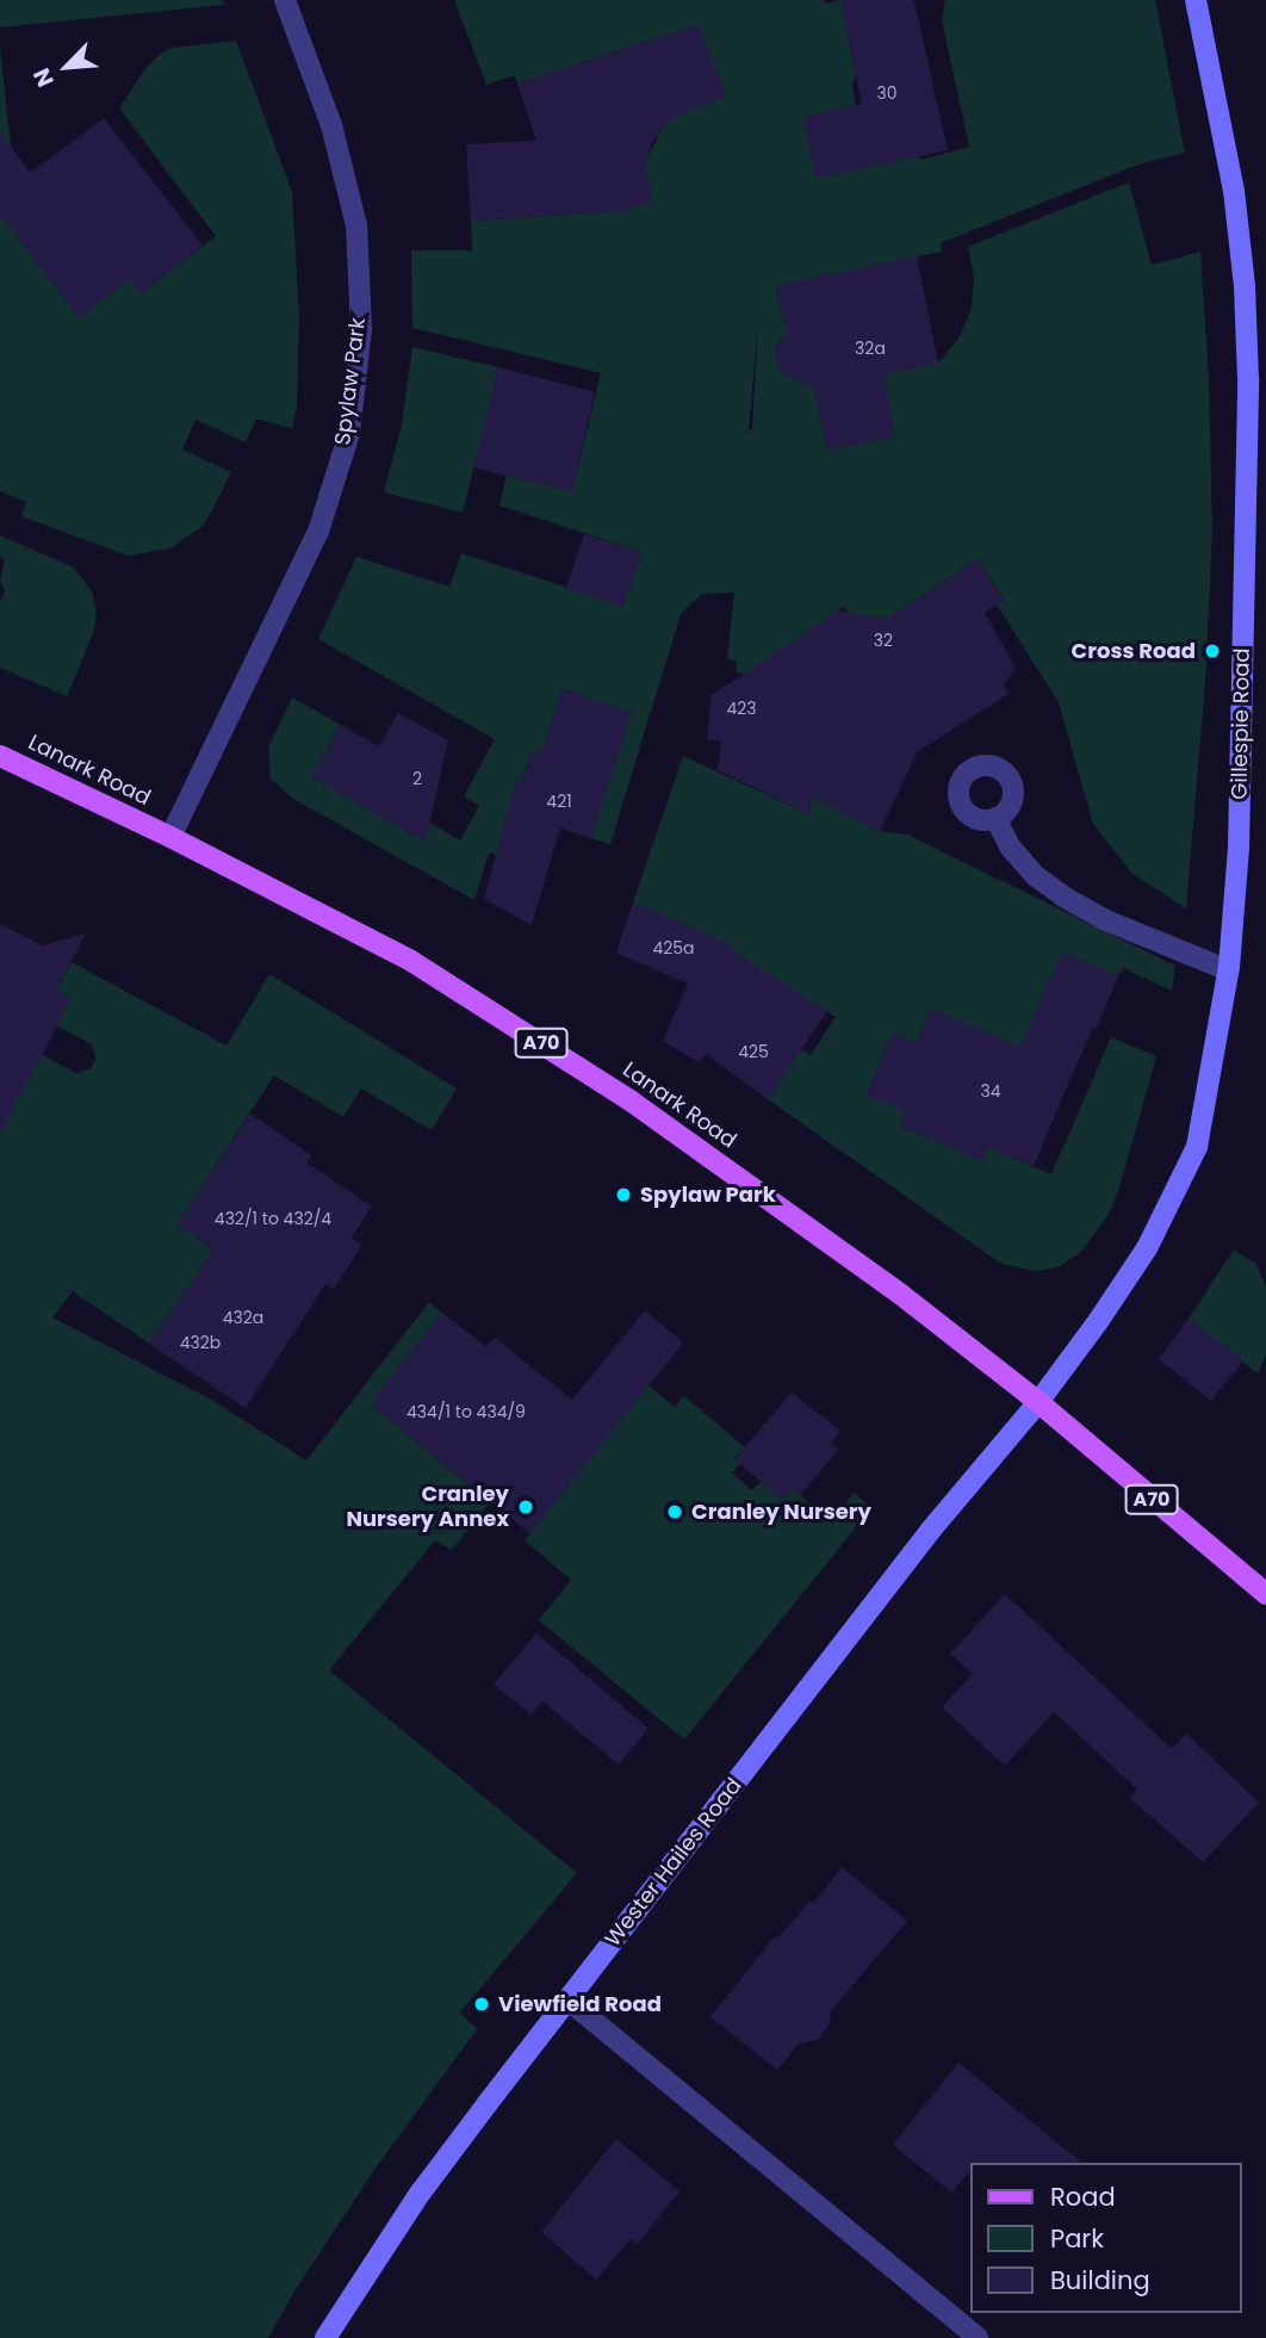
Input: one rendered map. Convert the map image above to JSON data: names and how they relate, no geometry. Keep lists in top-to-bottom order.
{
  "streets": {
    "main road": [
      "Gillespie Road",
      "Lanark Road",
      "A70",
      "Wester Hailes Road"
    ],
    "street": ["Spylaw Park"]
  },
  "crossings": [
    ["Spylaw Park", "Lanark Road"],
    ["Gillespie Road", "Lanark Road"],
    ["Gillespie Road", "Wester Hailes Road"],
    ["Lanark Road", "Wester Hailes Road"]
  ],
  "places": [
    "Cross Road",
    "Spylaw Park",
    "Cranley Nursery Annex",
    "Cranley Nursery",
    "Viewfield Road"
  ],
  "house_numbers": [
    "30",
    "32a",
    "32",
    "423",
    "2",
    "421",
    "425a",
    "425",
    "34",
    "432/1 to 432/4",
    "432a",
    "432b",
    "434/1 to 434/9"
  ],
  "legend": ["Road", "Park", "Building"],
  "north": "bottom left"
}
